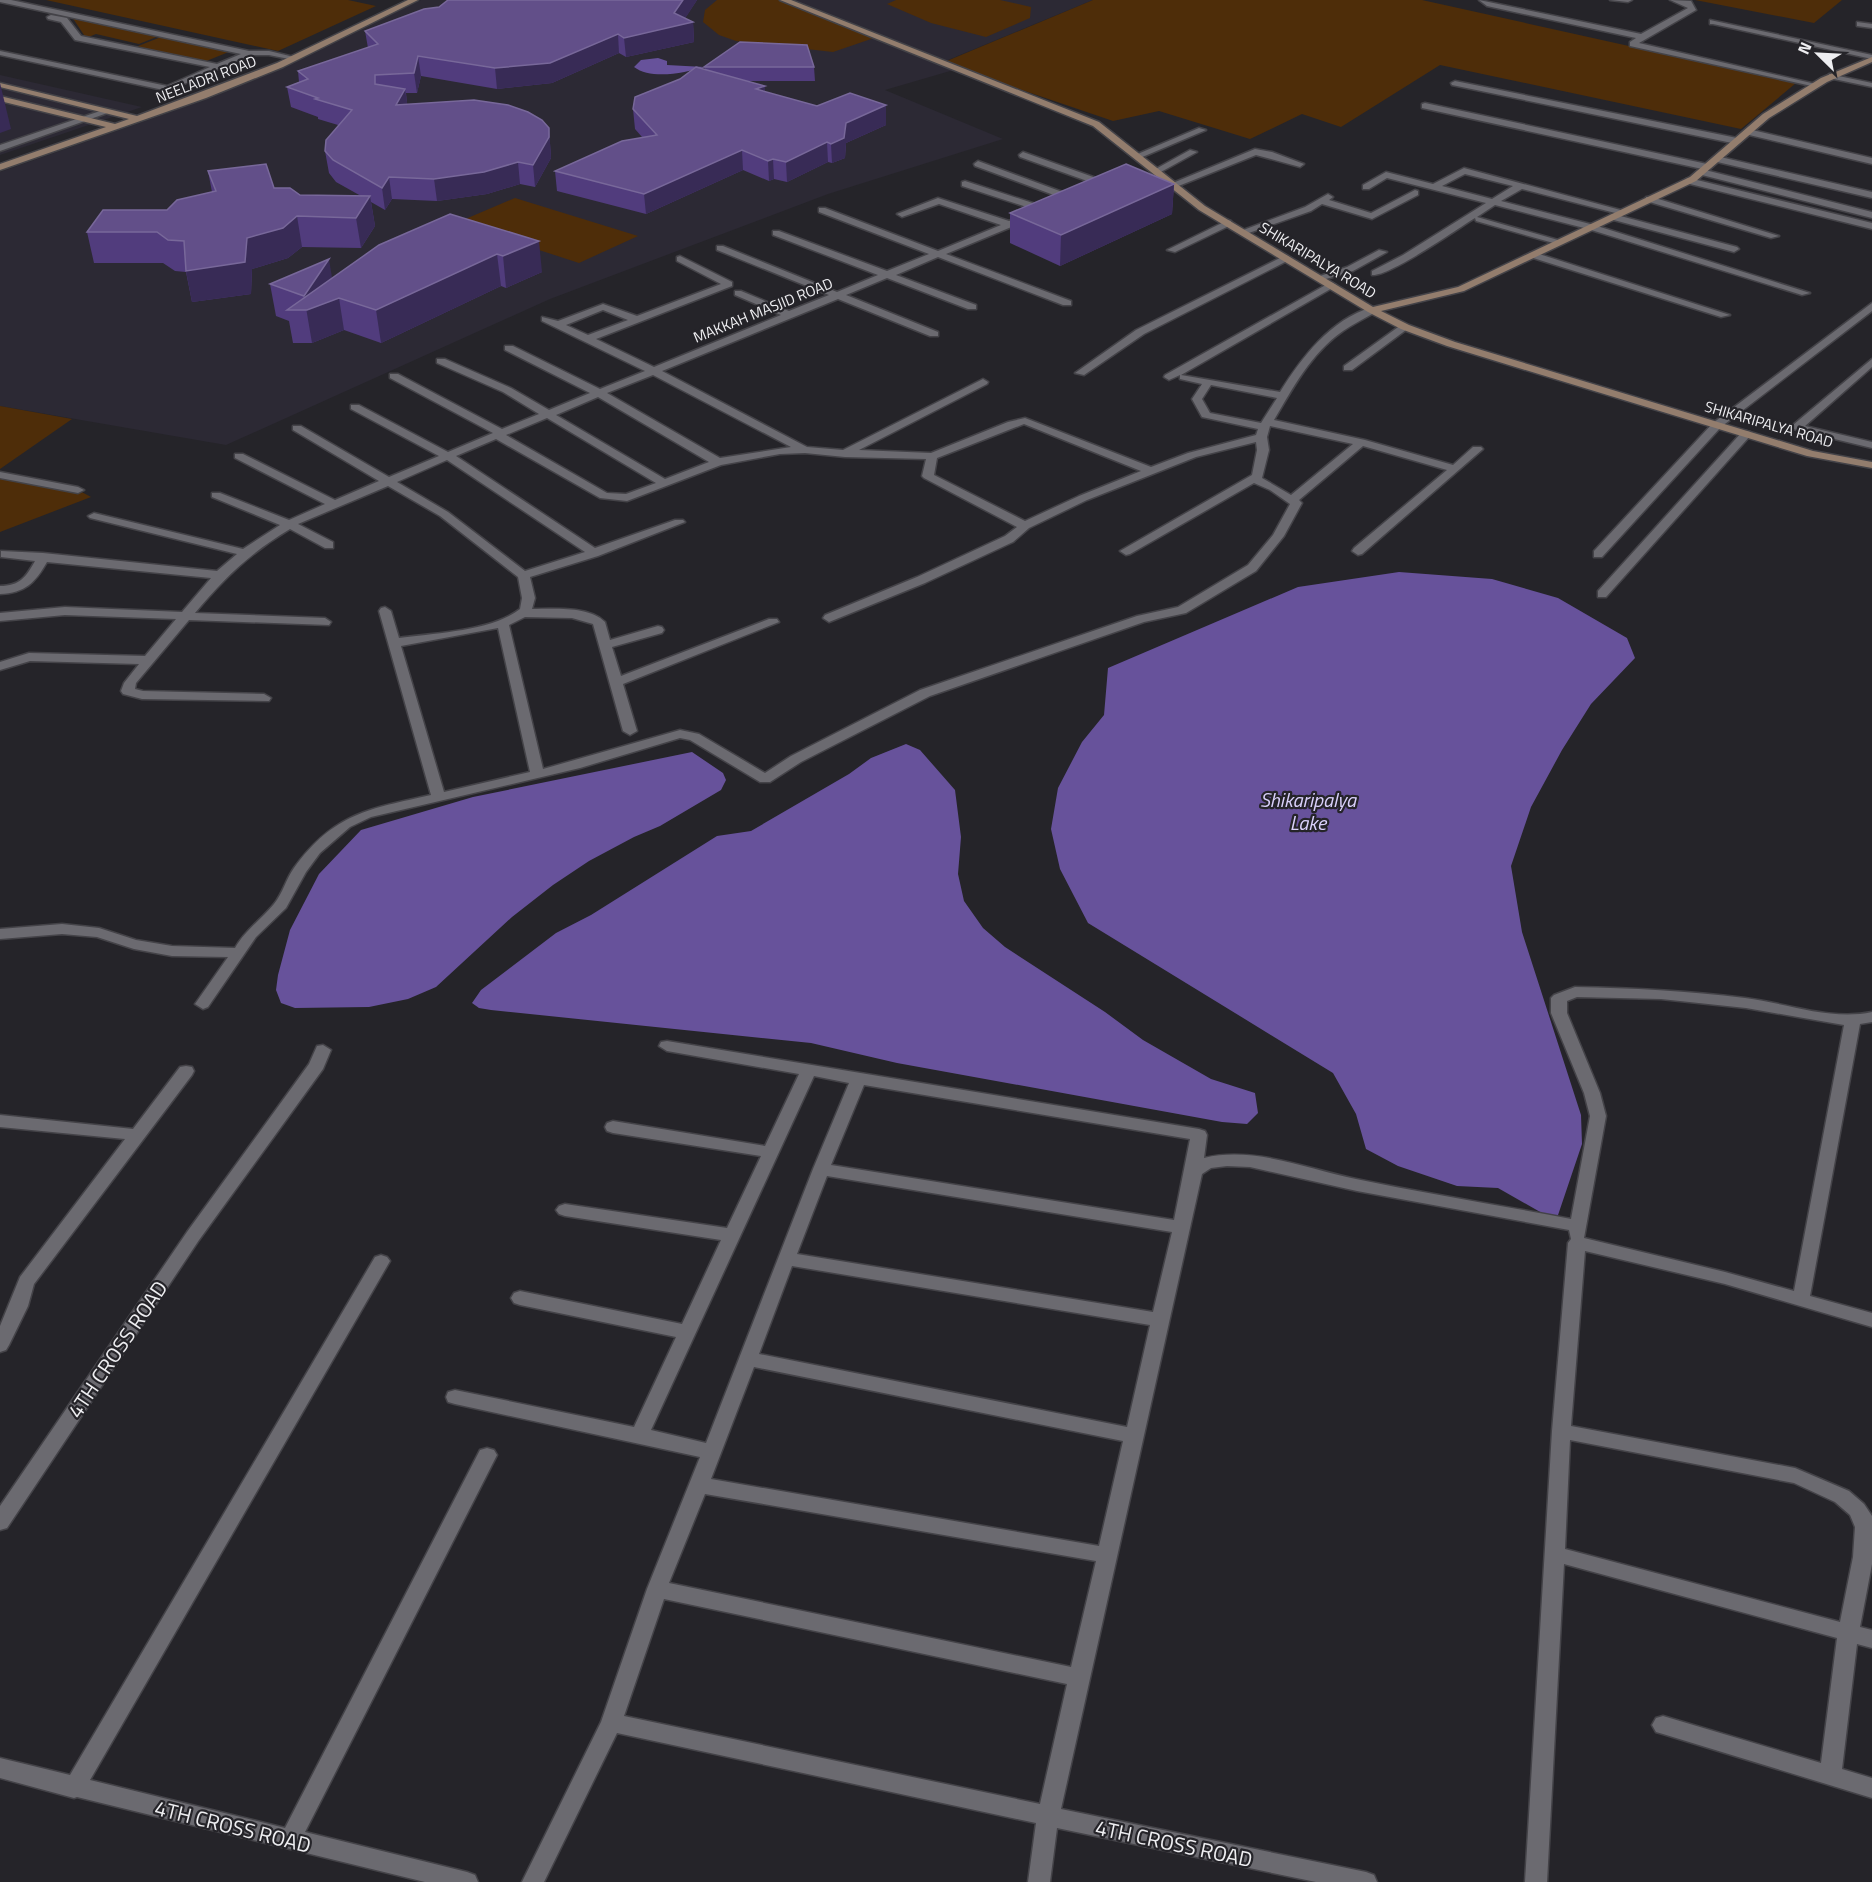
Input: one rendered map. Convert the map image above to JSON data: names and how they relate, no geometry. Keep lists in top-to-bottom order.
{
  "streets": {
    "street": [
      "NEELADRI ROAD",
      "SHIKARIPALYA ROAD",
      "MAKKAH MASJID ROAD",
      "4TH CROSS ROAD"
    ]
  },
  "water": ["Shikaripalya Lake"],
  "north": "top left"
}
